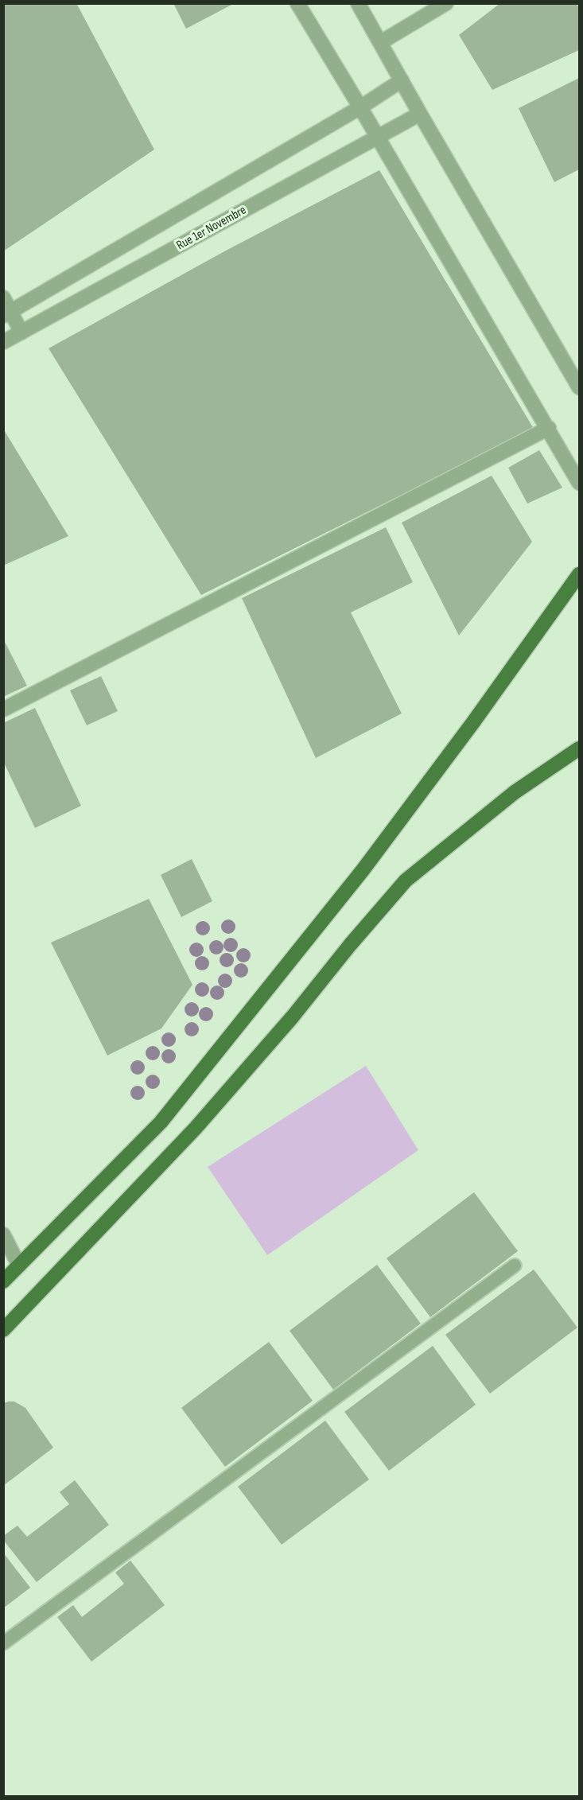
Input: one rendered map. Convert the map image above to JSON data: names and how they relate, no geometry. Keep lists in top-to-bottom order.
{
  "streets": {
    "street": ["Rue 1er Novembre"]
  }
}
